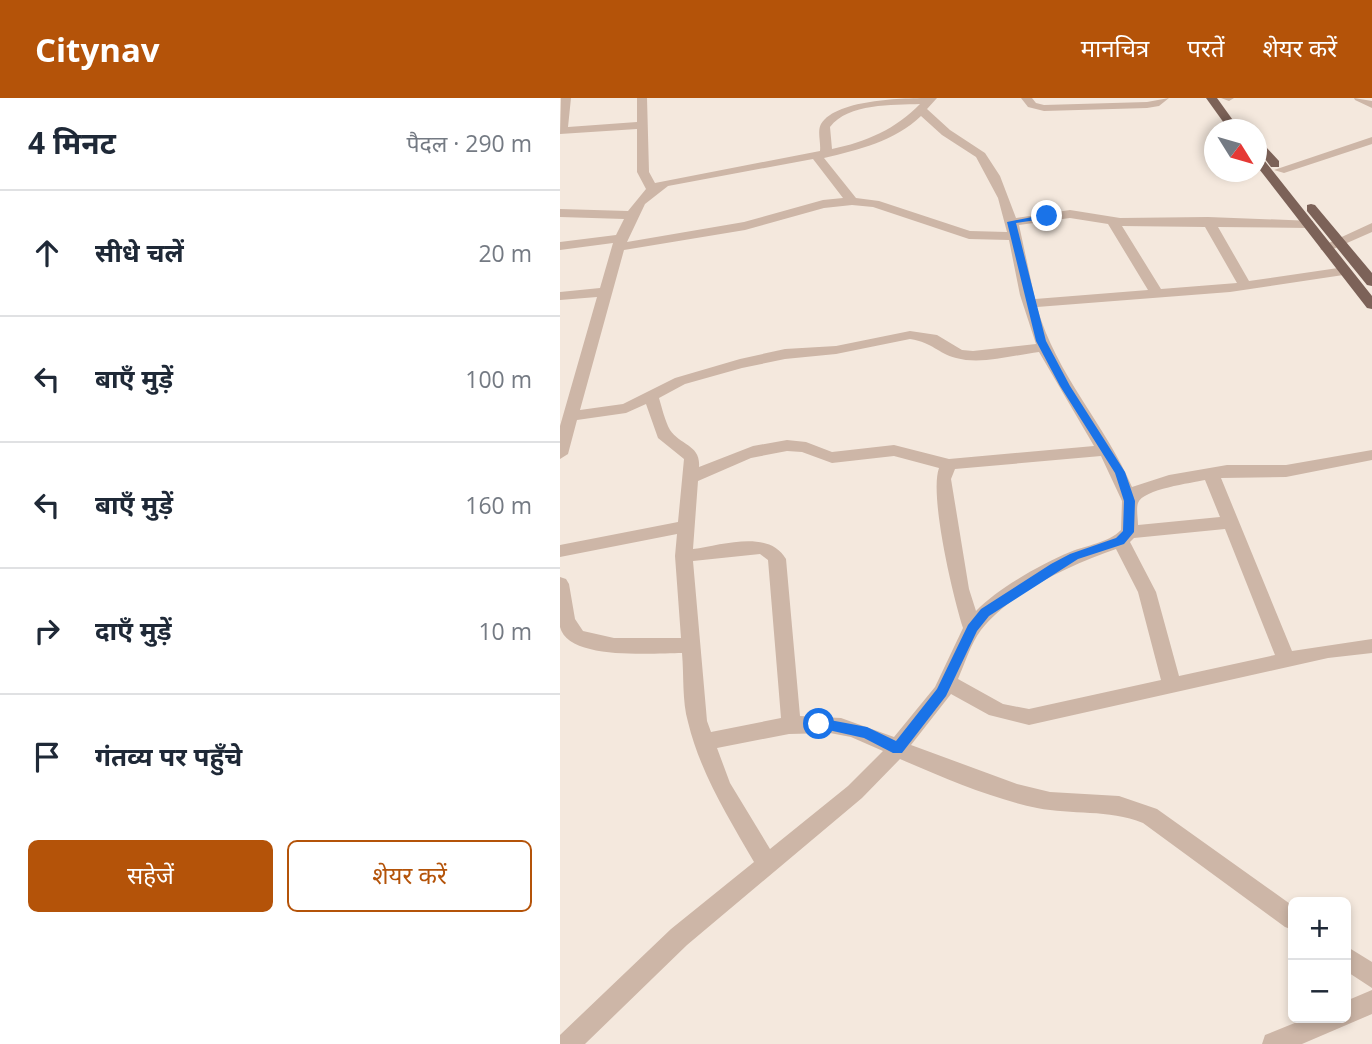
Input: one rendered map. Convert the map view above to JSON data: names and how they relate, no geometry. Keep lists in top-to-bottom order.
{
  "north": "bottom right",
  "page": {
    "header": "Citynav",
    "nav": ["मानचित्र", "परतें", "शेयर करें"],
    "heading": ["4 मिनट", "पैदल · 290 m"],
    "list": [
      ["सीधे चलें", "20 m"],
      ["बाएँ मुड़ें", "100 m"],
      ["बाएँ मुड़ें", "160 m"],
      ["दाएँ मुड़ें", "10 m"],
      "गंतव्य पर पहुँचे"
    ],
    "buttons": ["सहेजें", "शेयर करें"],
    "map_buttons": ["+", "−"]
  }
}
